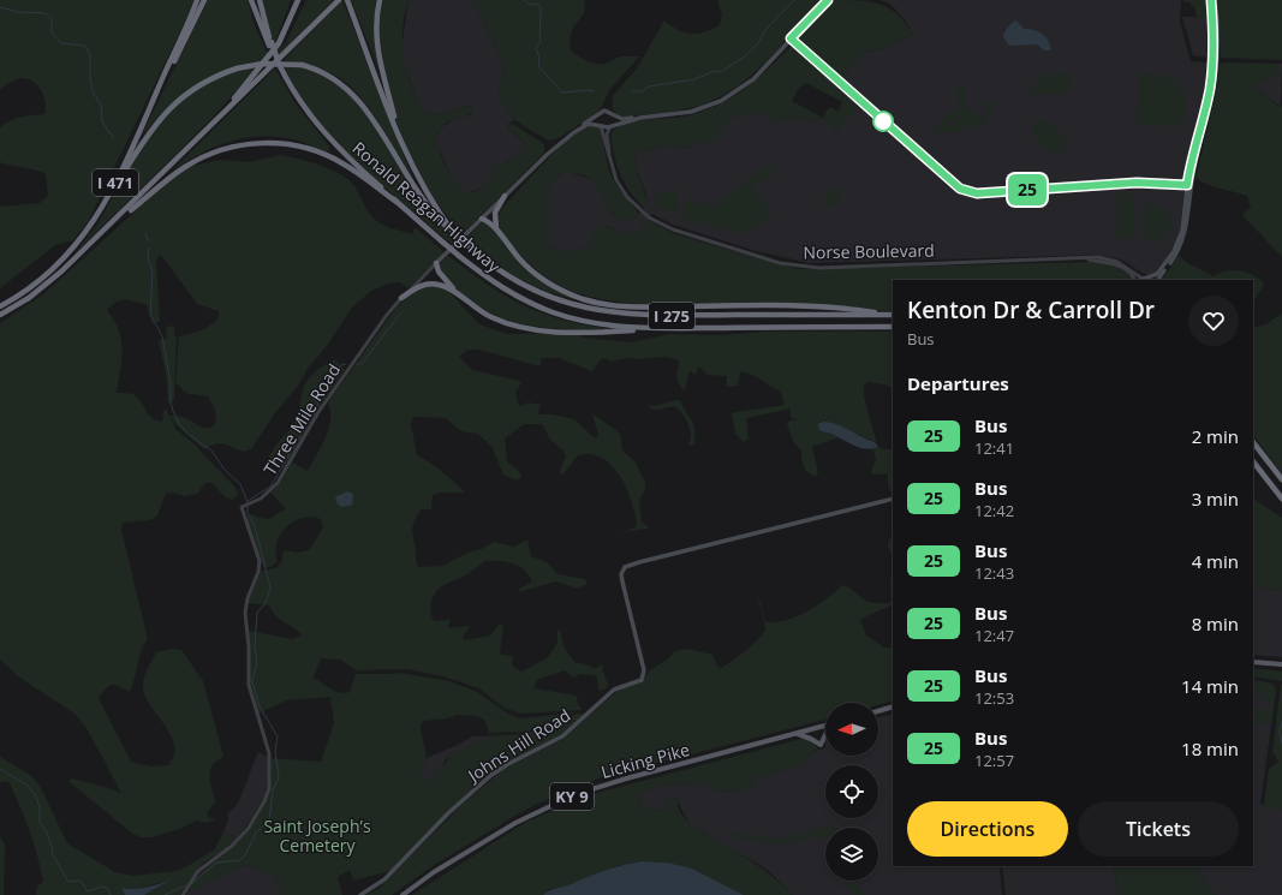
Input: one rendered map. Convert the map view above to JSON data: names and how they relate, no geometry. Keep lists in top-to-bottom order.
{
  "streets": {
    "highway": ["I 471", "Ronald Reagan Highway", "I 275"],
    "main road": [
      "Three Mile Road",
      "Johns Hill Road",
      "Licking Pike",
      "KY 9"
    ],
    "street": ["Norse Boulevard"]
  },
  "crossings": [
    ["Norse Boulevard", "Three Mile Road"]
  ],
  "parks": ["Saint Joseph’s Cemetery"],
  "lines": ["bus line 25"],
  "north": "left",
  "page": {
    "on_map": "25",
    "heading": [
      ["Kenton Dr & Carroll Dr", "Bus"],
      "Departures"
    ],
    "list": [
      {
        "mark": "25",
        "name": "Bus",
        "note": "12:41",
        "value": "2 min"
      },
      {
        "mark": "25",
        "name": "Bus",
        "note": "12:42",
        "value": "3 min"
      },
      {
        "mark": "25",
        "name": "Bus",
        "note": "12:43",
        "value": "4 min"
      },
      {
        "mark": "25",
        "name": "Bus",
        "note": "12:47",
        "value": "8 min"
      },
      {
        "mark": "25",
        "name": "Bus",
        "note": "12:53",
        "value": "14 min"
      },
      {
        "mark": "25",
        "name": "Bus",
        "note": "12:57",
        "value": "18 min"
      }
    ],
    "buttons": ["Directions", "Tickets"]
  }
}
